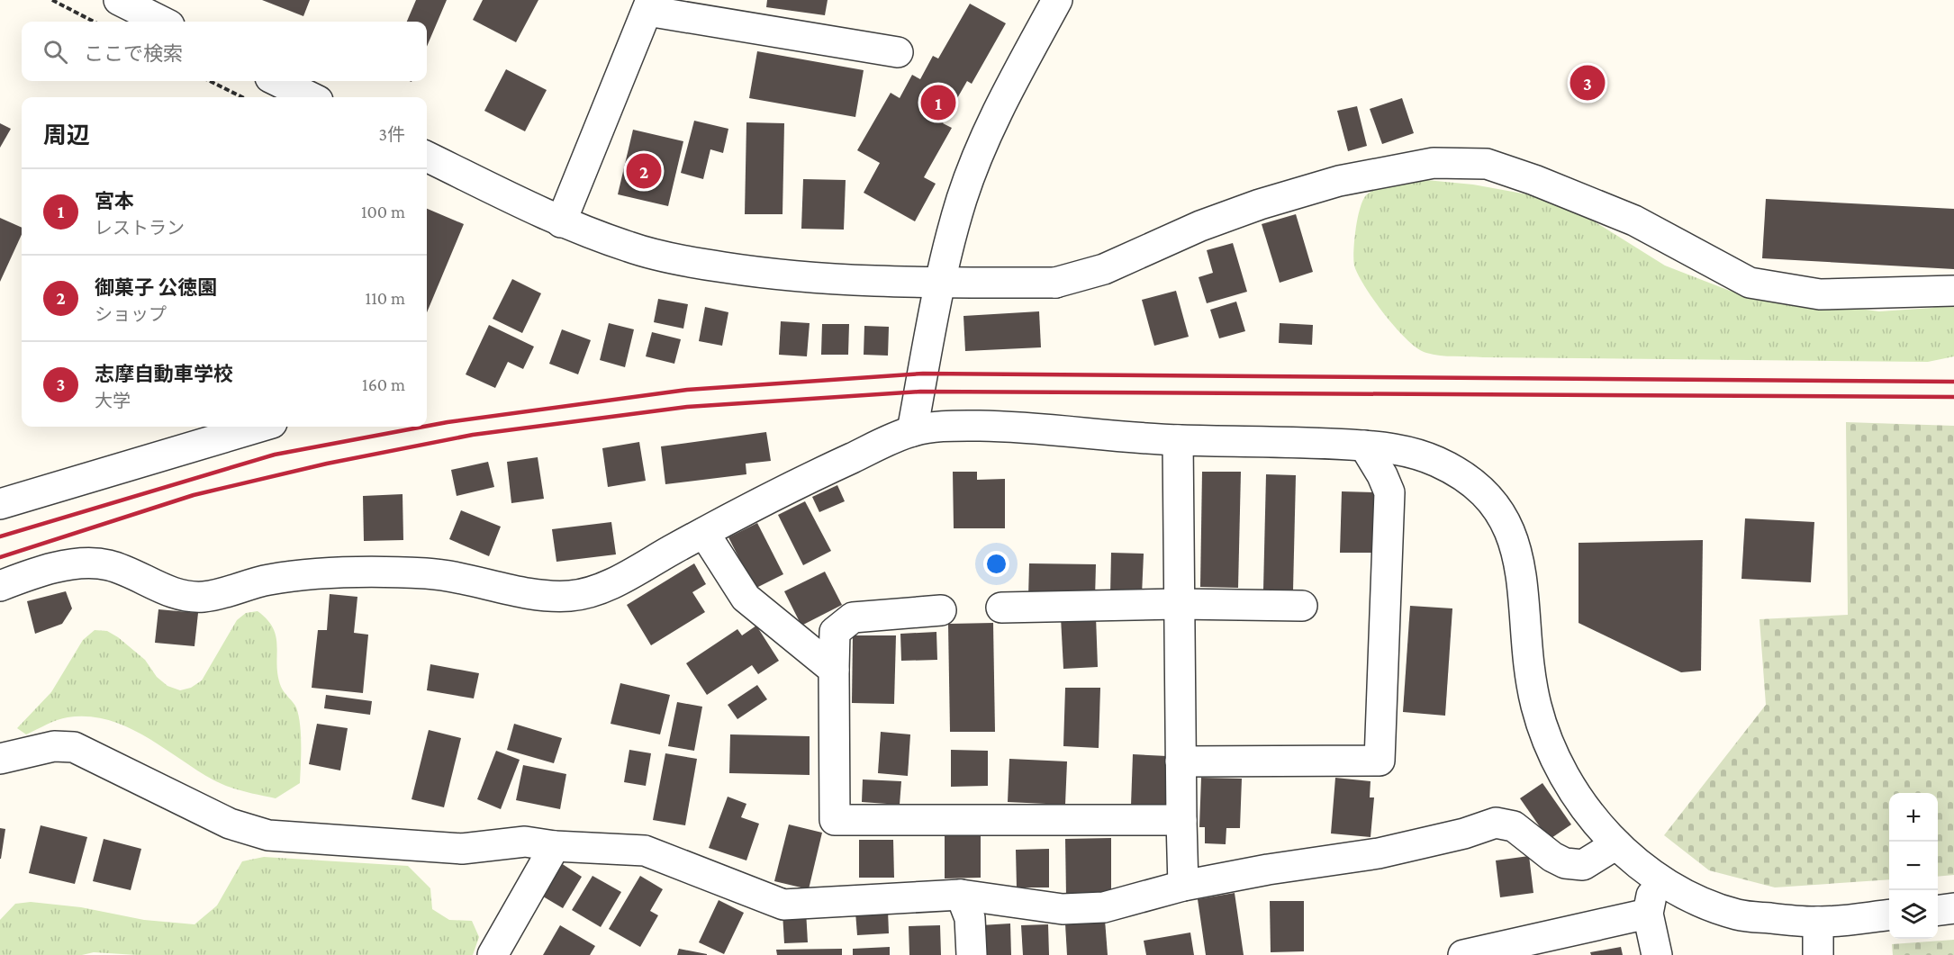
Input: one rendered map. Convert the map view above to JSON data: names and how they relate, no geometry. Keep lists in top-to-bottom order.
{
  "page": {
    "search": "ここで検索",
    "pins": ["3", "1", "2"],
    "heading": ["周辺", "3件"],
    "list": [
      {
        "mark": "1",
        "name": "宮本",
        "note": "レストラン",
        "value": "100 m"
      },
      {
        "mark": "2",
        "name": "御菓子 公徳園",
        "note": "ショップ",
        "value": "110 m"
      },
      {
        "mark": "3",
        "name": "志摩自動車学校",
        "note": "大学",
        "value": "160 m"
      }
    ],
    "map_buttons": ["+", "−"]
  }
}
